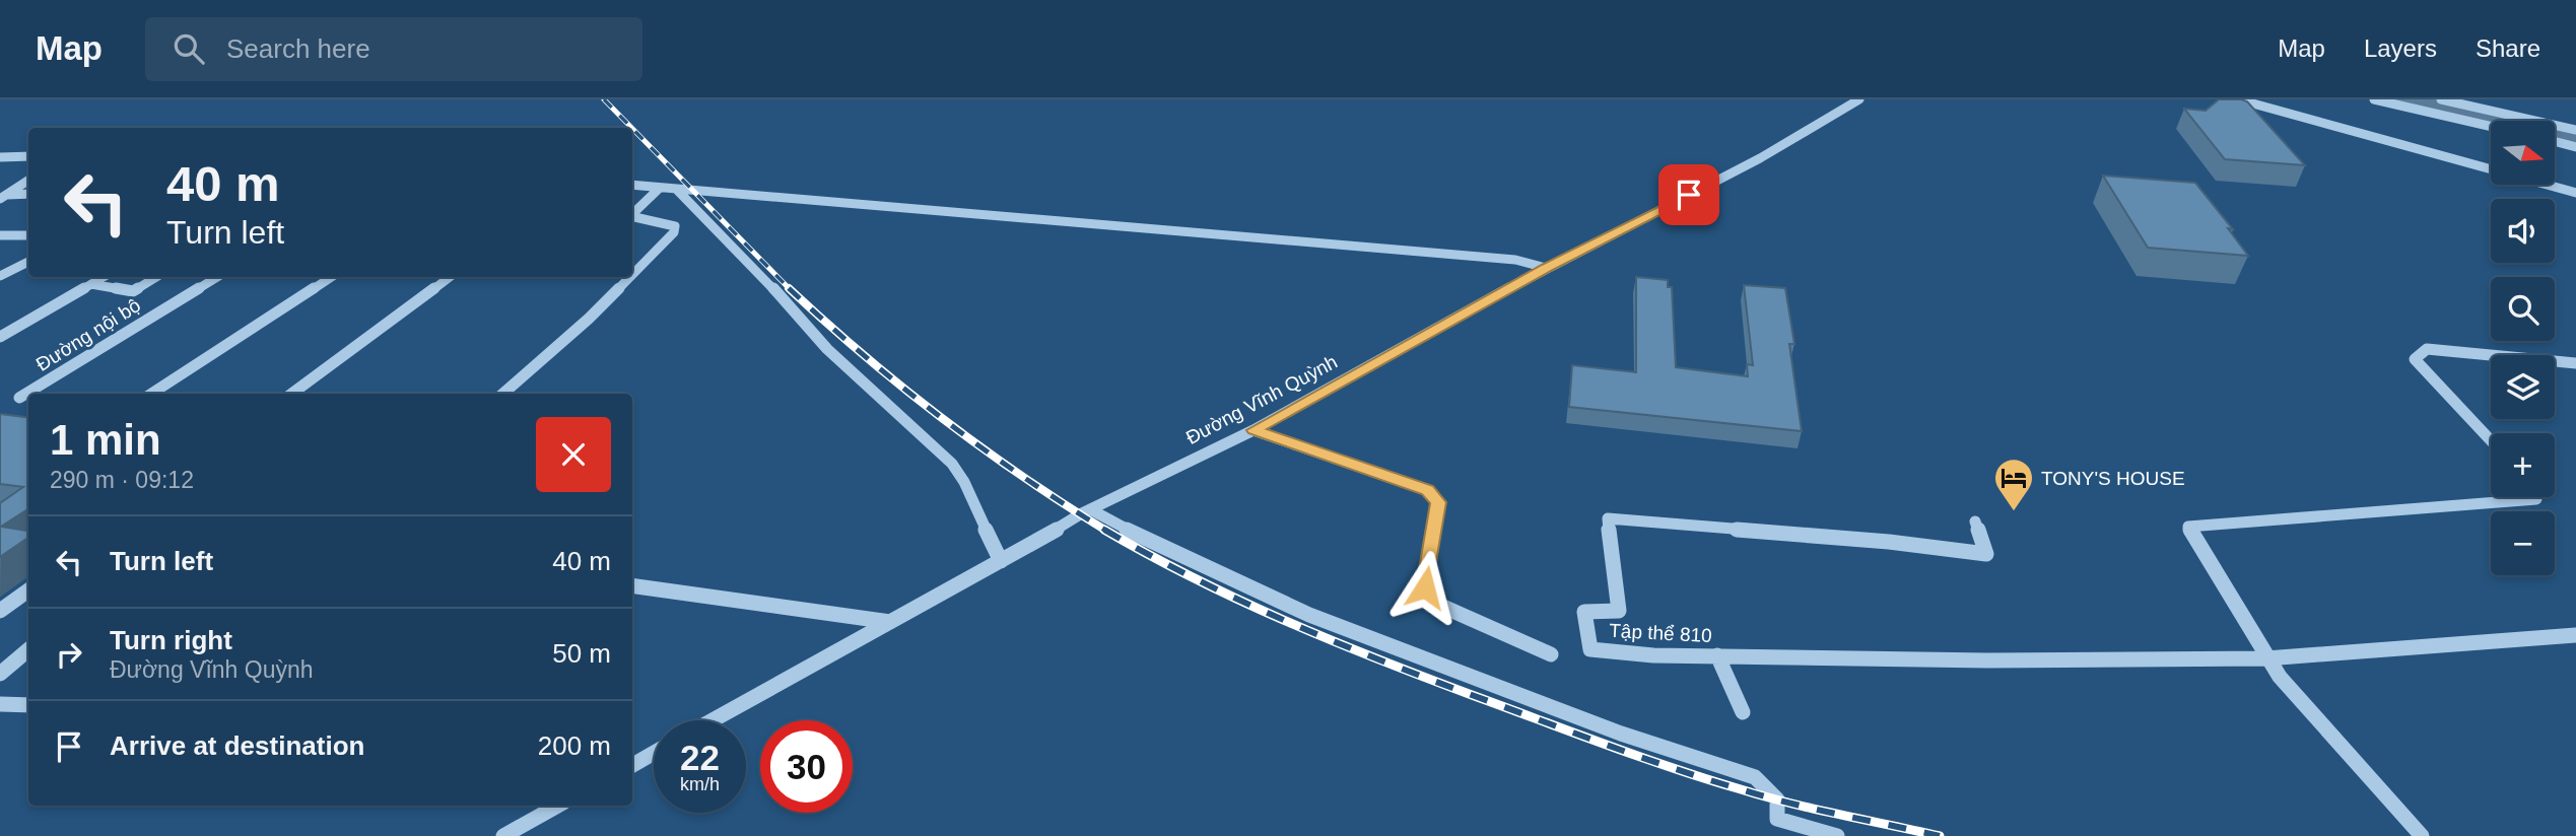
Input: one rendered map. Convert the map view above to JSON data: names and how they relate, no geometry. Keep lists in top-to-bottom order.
{
  "streets": {
    "street": ["Đường nội bộ", "Đường Vĩnh Quỳnh", "Tập thể 810"]
  },
  "places": {
    "hotel": ["TONY'S HOUSE"]
  },
  "north": "right",
  "page": {
    "header": "Map",
    "search": "Search here",
    "nav": ["Map", "Layers", "Share"],
    "map_buttons": ["+", "−"],
    "turn": ["40 m", "Turn left"],
    "heading": ["1 min", "290 m · 09:12"],
    "list": [
      {
        "name": "Turn left",
        "value": "40 m"
      },
      {
        "name": "Turn right",
        "note": "Đường Vĩnh Quỳnh",
        "value": "50 m"
      },
      {
        "name": "Arrive at destination",
        "value": "200 m"
      }
    ],
    "speed": "22 km/h",
    "limit": "30"
  }
}
